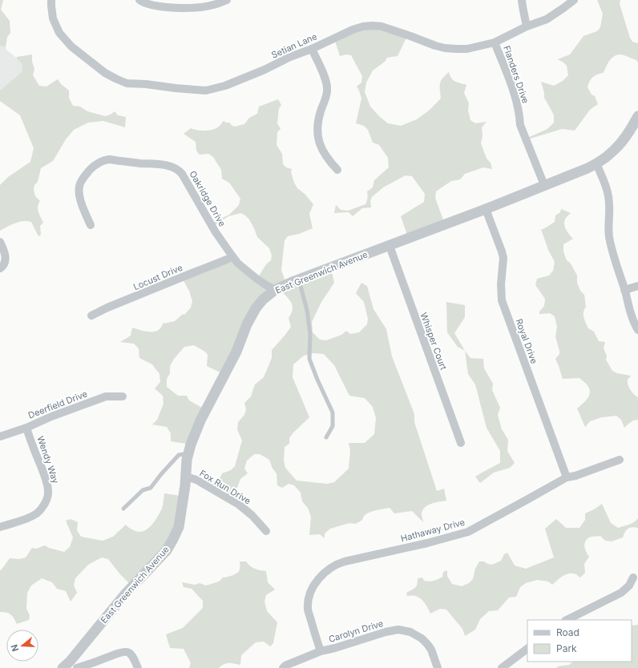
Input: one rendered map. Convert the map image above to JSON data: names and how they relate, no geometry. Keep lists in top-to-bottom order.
{
  "streets": {
    "street": [
      "Setian Lane",
      "Flanders Drive",
      "Oakridge Drive",
      "East Greenwich Avenue",
      "Locust Drive",
      "Whisper Court",
      "Royal Drive",
      "Deerfield Drive",
      "Wendy Way",
      "Fox Run Drive",
      "Hathaway Drive",
      "Carolyn Drive"
    ]
  },
  "crossings": [
    ["Setian Lane", "Flanders Drive"],
    ["Flanders Drive", "East Greenwich Avenue"],
    ["Oakridge Drive", "East Greenwich Avenue"],
    ["Oakridge Drive", "Locust Drive"],
    ["East Greenwich Avenue", "Whisper Court"],
    ["East Greenwich Avenue", "Royal Drive"],
    ["East Greenwich Avenue", "Fox Run Drive"],
    ["Royal Drive", "Hathaway Drive"],
    ["Deerfield Drive", "Wendy Way"],
    ["Hathaway Drive", "Carolyn Drive"]
  ],
  "legend": ["Road", "Park"],
  "north": "left"
}
